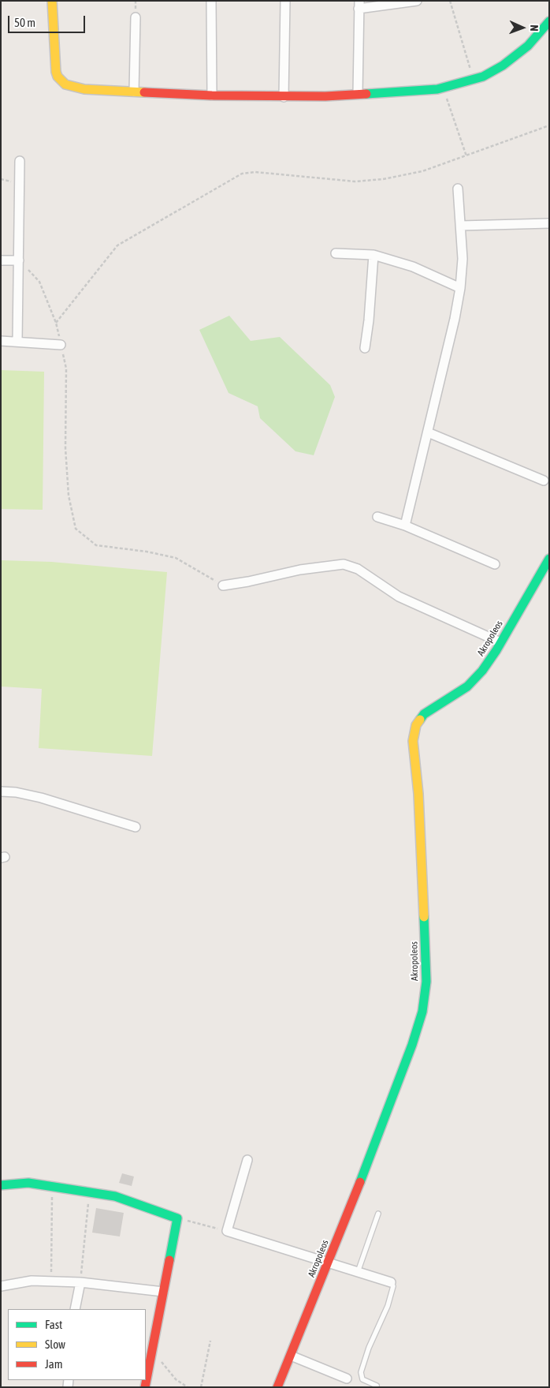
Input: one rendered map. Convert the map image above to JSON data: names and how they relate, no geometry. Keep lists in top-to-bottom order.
{
  "streets": {
    "street": ["Akropoleos"]
  },
  "legend": ["Fast", "Slow", "Jam"],
  "scale_bar": "50 m",
  "north": "right"
}
